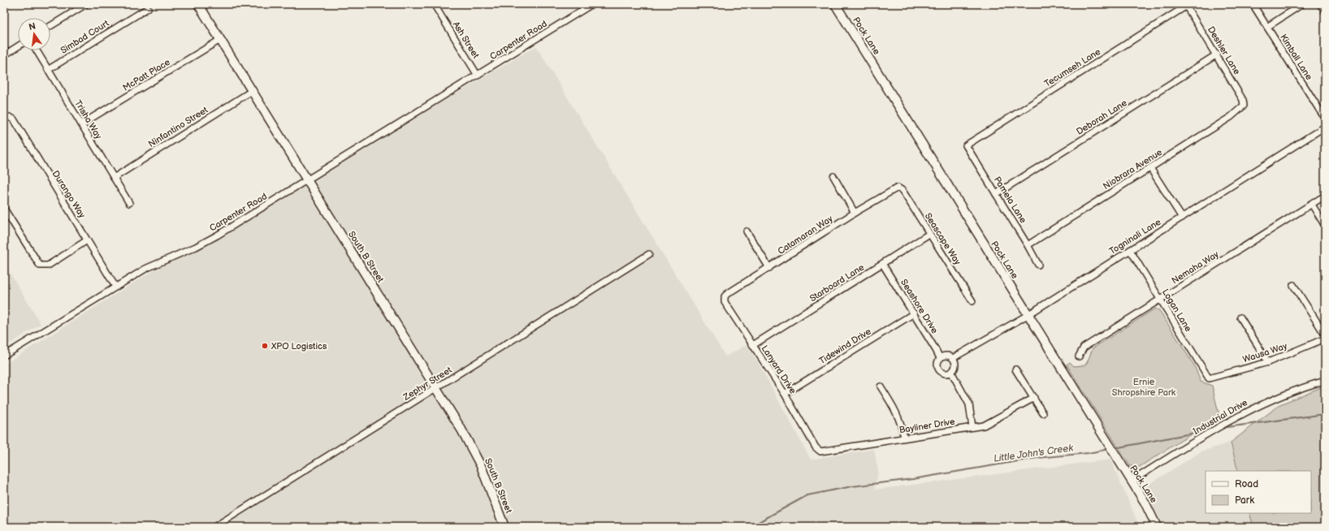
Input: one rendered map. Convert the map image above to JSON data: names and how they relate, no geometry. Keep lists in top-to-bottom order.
{
  "streets": {
    "street": [
      "Pock Lane",
      "Simbad Court",
      "Ash Street",
      "Carpenter Road",
      "Deshler Lane",
      "Kimball Lane",
      "Tecumseh Lane",
      "McPatt Place",
      "Deborah Lane",
      "Trisha Way",
      "Ninfantino Street",
      "Niobrara Avenue",
      "Durango Way",
      "Pamela Lane",
      "Catamaran Way",
      "Togninali Lane",
      "Seascape Way",
      "South B Street",
      "Nemaha Way",
      "Starboard Lane",
      "Seashore Drive",
      "Logan Lane",
      "Tidewind Drive",
      "Wausa Way",
      "Lanyard Drive",
      "Zephyr Street",
      "Industrial Drive",
      "Bayliner Drive"
    ]
  },
  "crossings": [
    ["Pock Lane", "Togninali Lane"],
    ["Pock Lane", "Industrial Drive"],
    ["Simbad Court", "Trisha Way"],
    ["Ash Street", "Carpenter Road"],
    ["Carpenter Road", "Durango Way"],
    ["Carpenter Road", "South B Street"],
    ["Deshler Lane", "Tecumseh Lane"],
    ["Deshler Lane", "Deborah Lane"],
    ["Deshler Lane", "Niobrara Avenue"],
    ["Tecumseh Lane", "Pamela Lane"],
    ["McPatt Place", "Trisha Way"],
    ["McPatt Place", "South B Street"],
    ["Deborah Lane", "Pamela Lane"],
    ["Trisha Way", "Ninfantino Street"],
    ["Ninfantino Street", "South B Street"],
    ["Niobrara Avenue", "Pamela Lane"],
    ["Catamaran Way", "Seascape Way"],
    ["Catamaran Way", "Lanyard Drive"],
    ["Togninali Lane", "Seashore Drive"],
    ["Togninali Lane", "Logan Lane"],
    ["Seascape Way", "Starboard Lane"],
    ["South B Street", "Zephyr Street"],
    ["Nemaha Way", "Logan Lane"],
    ["Starboard Lane", "Seashore Drive"],
    ["Starboard Lane", "Lanyard Drive"],
    ["Seashore Drive", "Tidewind Drive"],
    ["Logan Lane", "Wausa Way"],
    ["Tidewind Drive", "Lanyard Drive"],
    ["Lanyard Drive", "Bayliner Drive"]
  ],
  "water": ["Little John's Creek"],
  "parks": ["Ernie Shropshire Park"],
  "places": ["XPO Logistics"],
  "legend": ["Road", "Park"],
  "north": "top"
}
